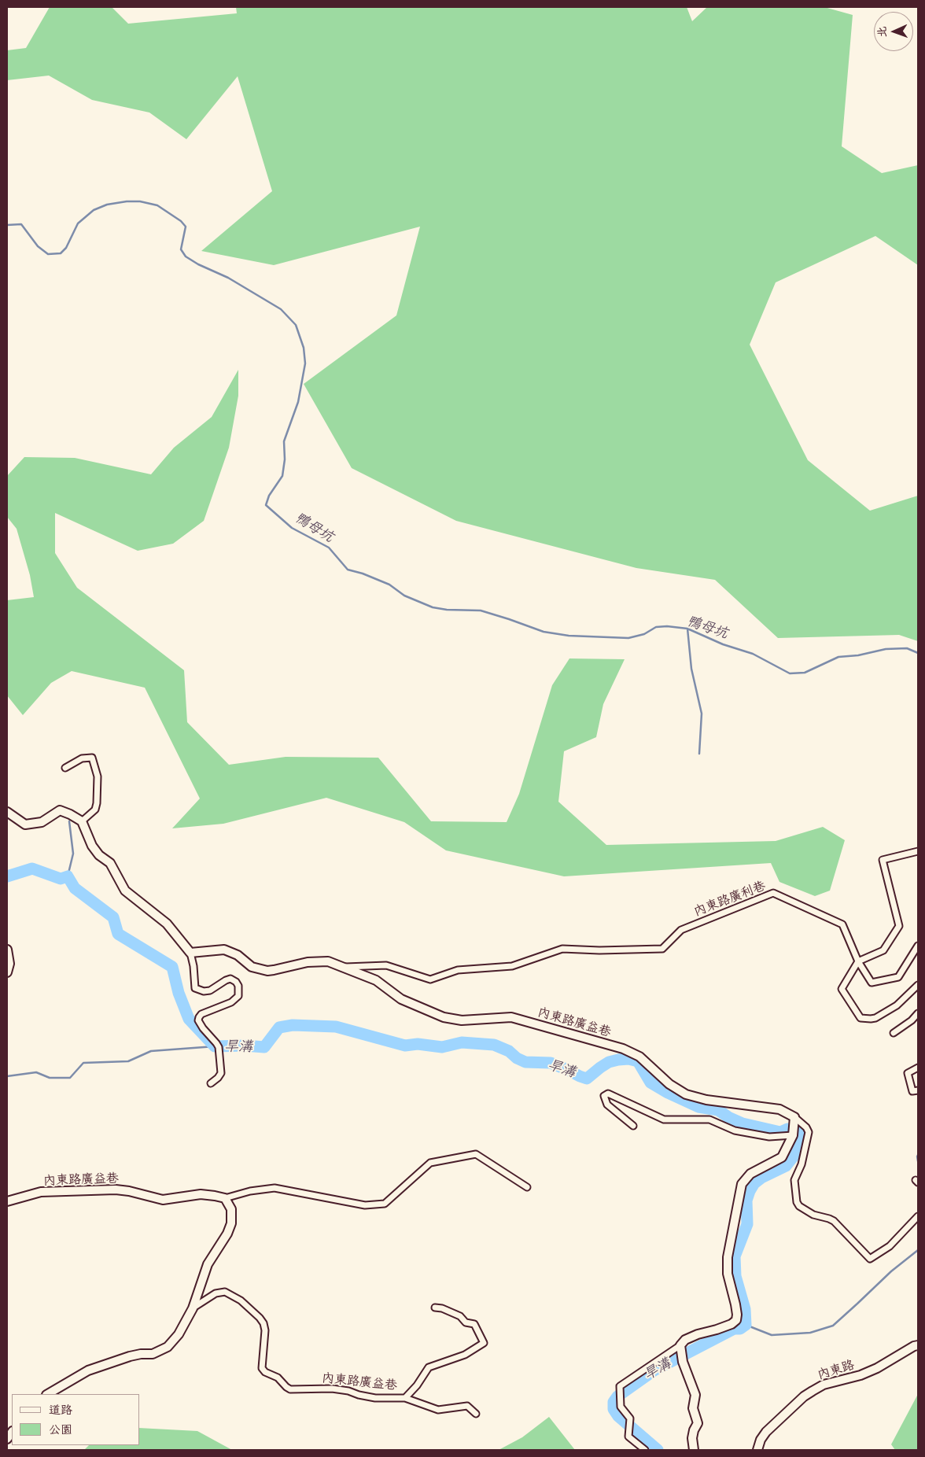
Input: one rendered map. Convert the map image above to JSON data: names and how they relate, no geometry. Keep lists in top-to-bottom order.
{
  "streets": {
    "street": ["內東路廣利巷", "內東路廣益巷", "內東路"]
  },
  "crossings": [
    ["內東路廣利巷", "內東路廣益巷"]
  ],
  "water": ["鴨母坑", "旱溝"],
  "legend": ["道路", "公園"],
  "north": "left"
}
